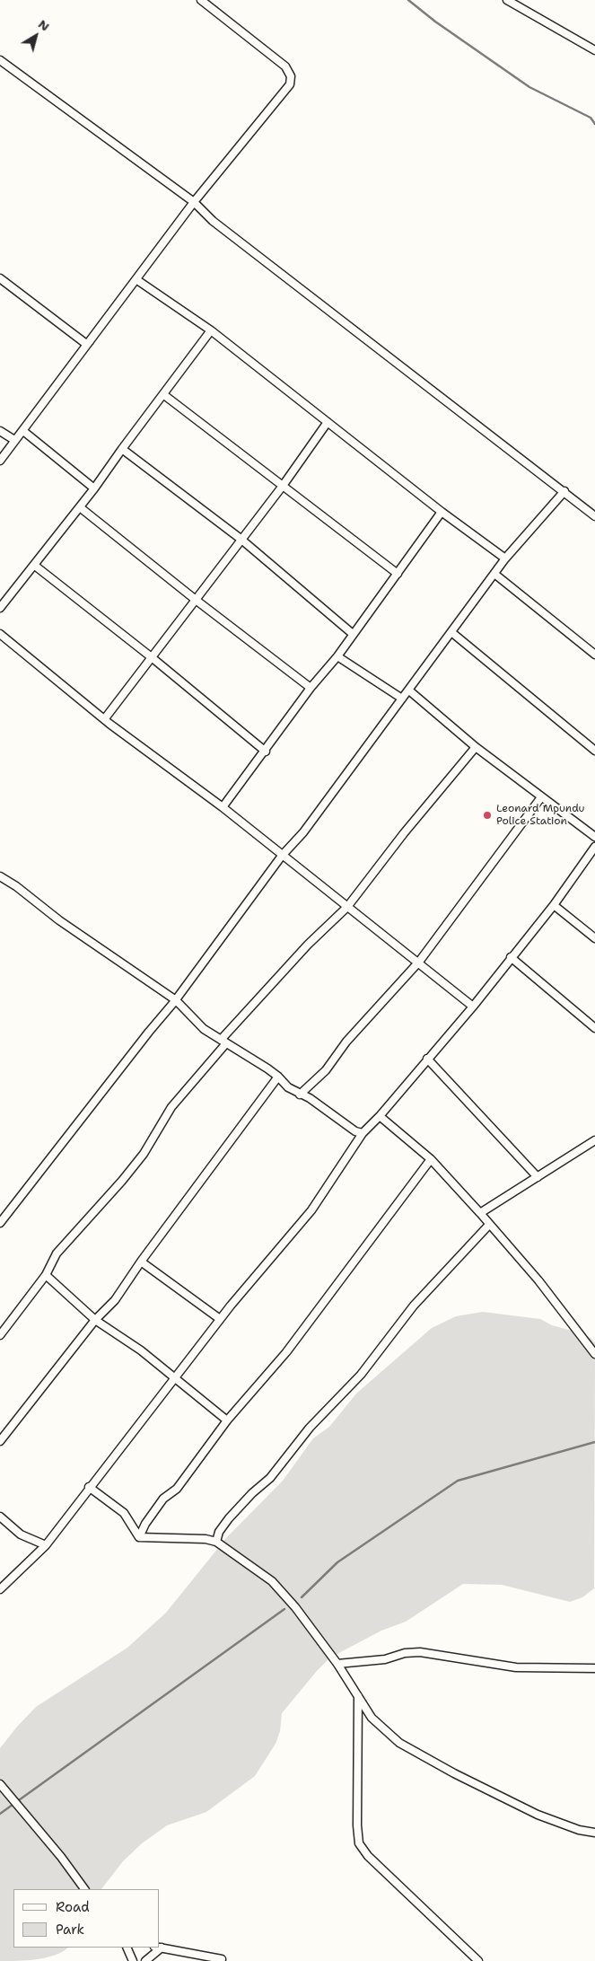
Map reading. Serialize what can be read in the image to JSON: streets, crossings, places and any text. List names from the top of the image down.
{
  "places": ["Leonard Mpundu Police Station"],
  "legend": ["Road", "Park"],
  "north": "top right"
}
